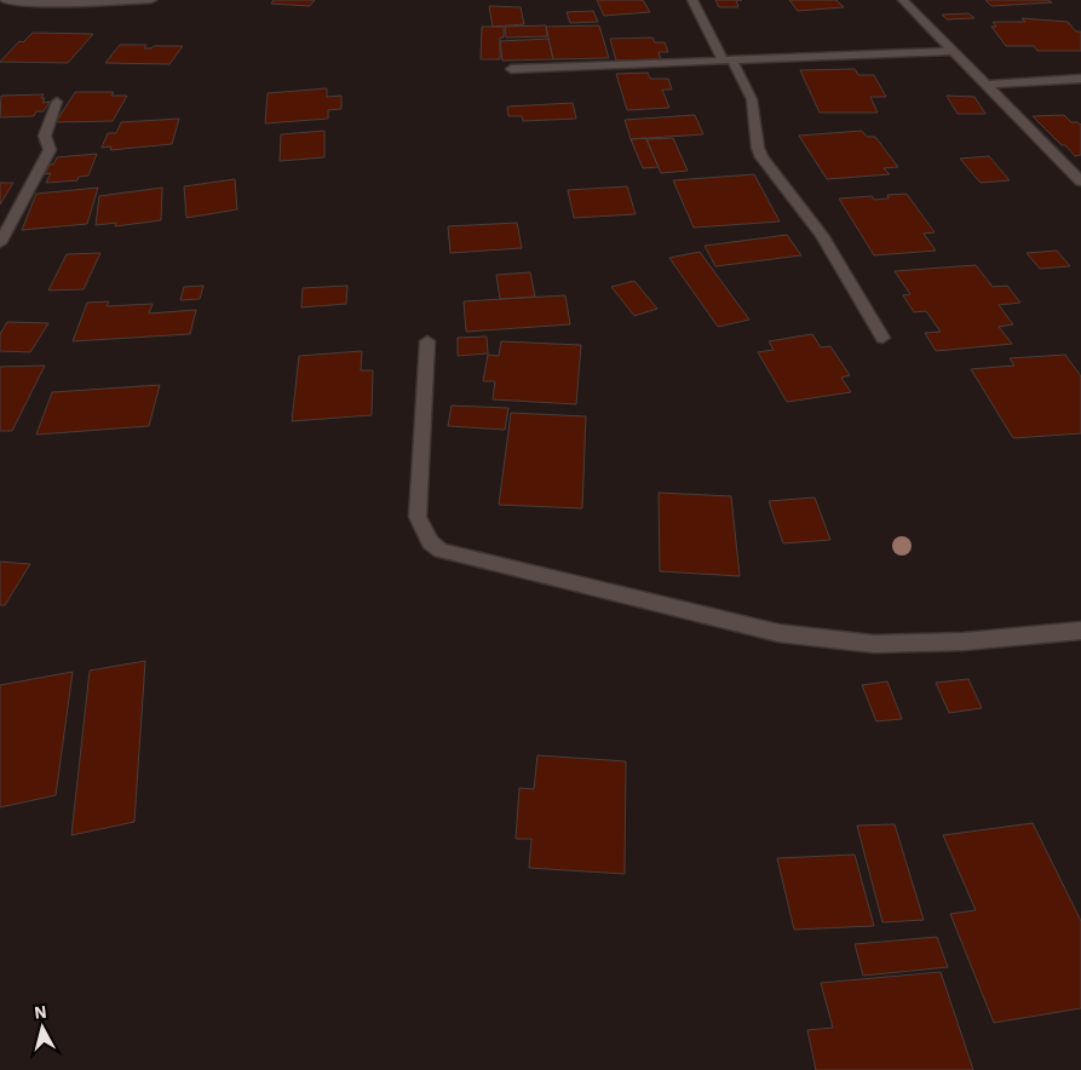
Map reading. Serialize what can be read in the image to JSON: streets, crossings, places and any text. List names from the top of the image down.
{
  "north": "top"
}
